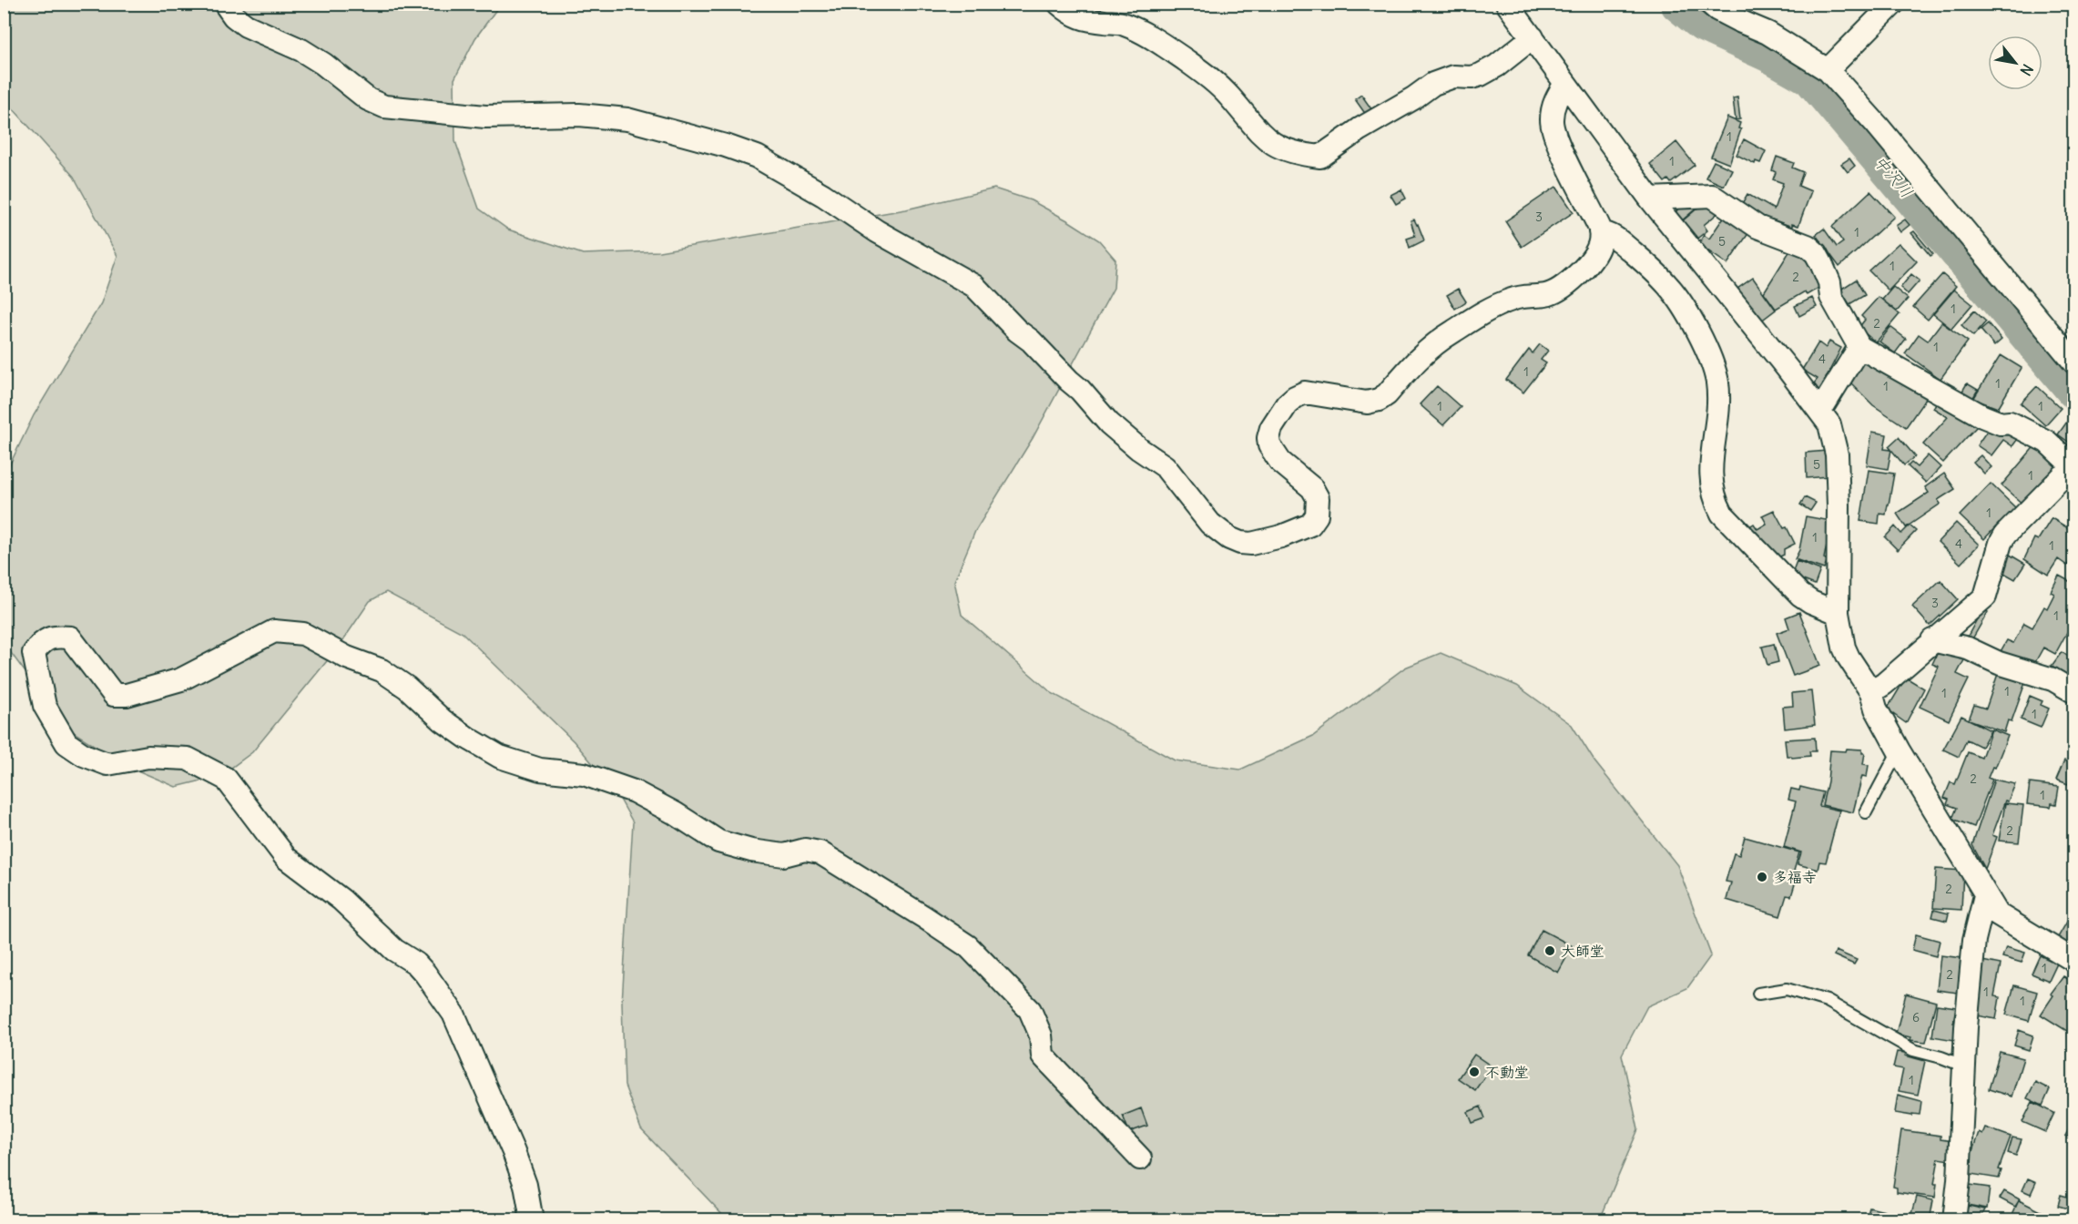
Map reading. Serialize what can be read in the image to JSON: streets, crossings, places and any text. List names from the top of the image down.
{
  "water": ["中沢川"],
  "places": ["多福寺", "大師堂", "不動堂"],
  "house_numbers": [
    "1",
    "1",
    "3",
    "1",
    "5",
    "1",
    "2",
    "1",
    "2",
    "1",
    "4",
    "1",
    "1",
    "1",
    "1",
    "1",
    "5",
    "1",
    "1",
    "1",
    "4",
    "1",
    "3",
    "1",
    "1",
    "1",
    "1",
    "2",
    "1",
    "2",
    "2",
    "1",
    "2",
    "1",
    "1",
    "6",
    "1"
  ],
  "north": "bottom right"
}
